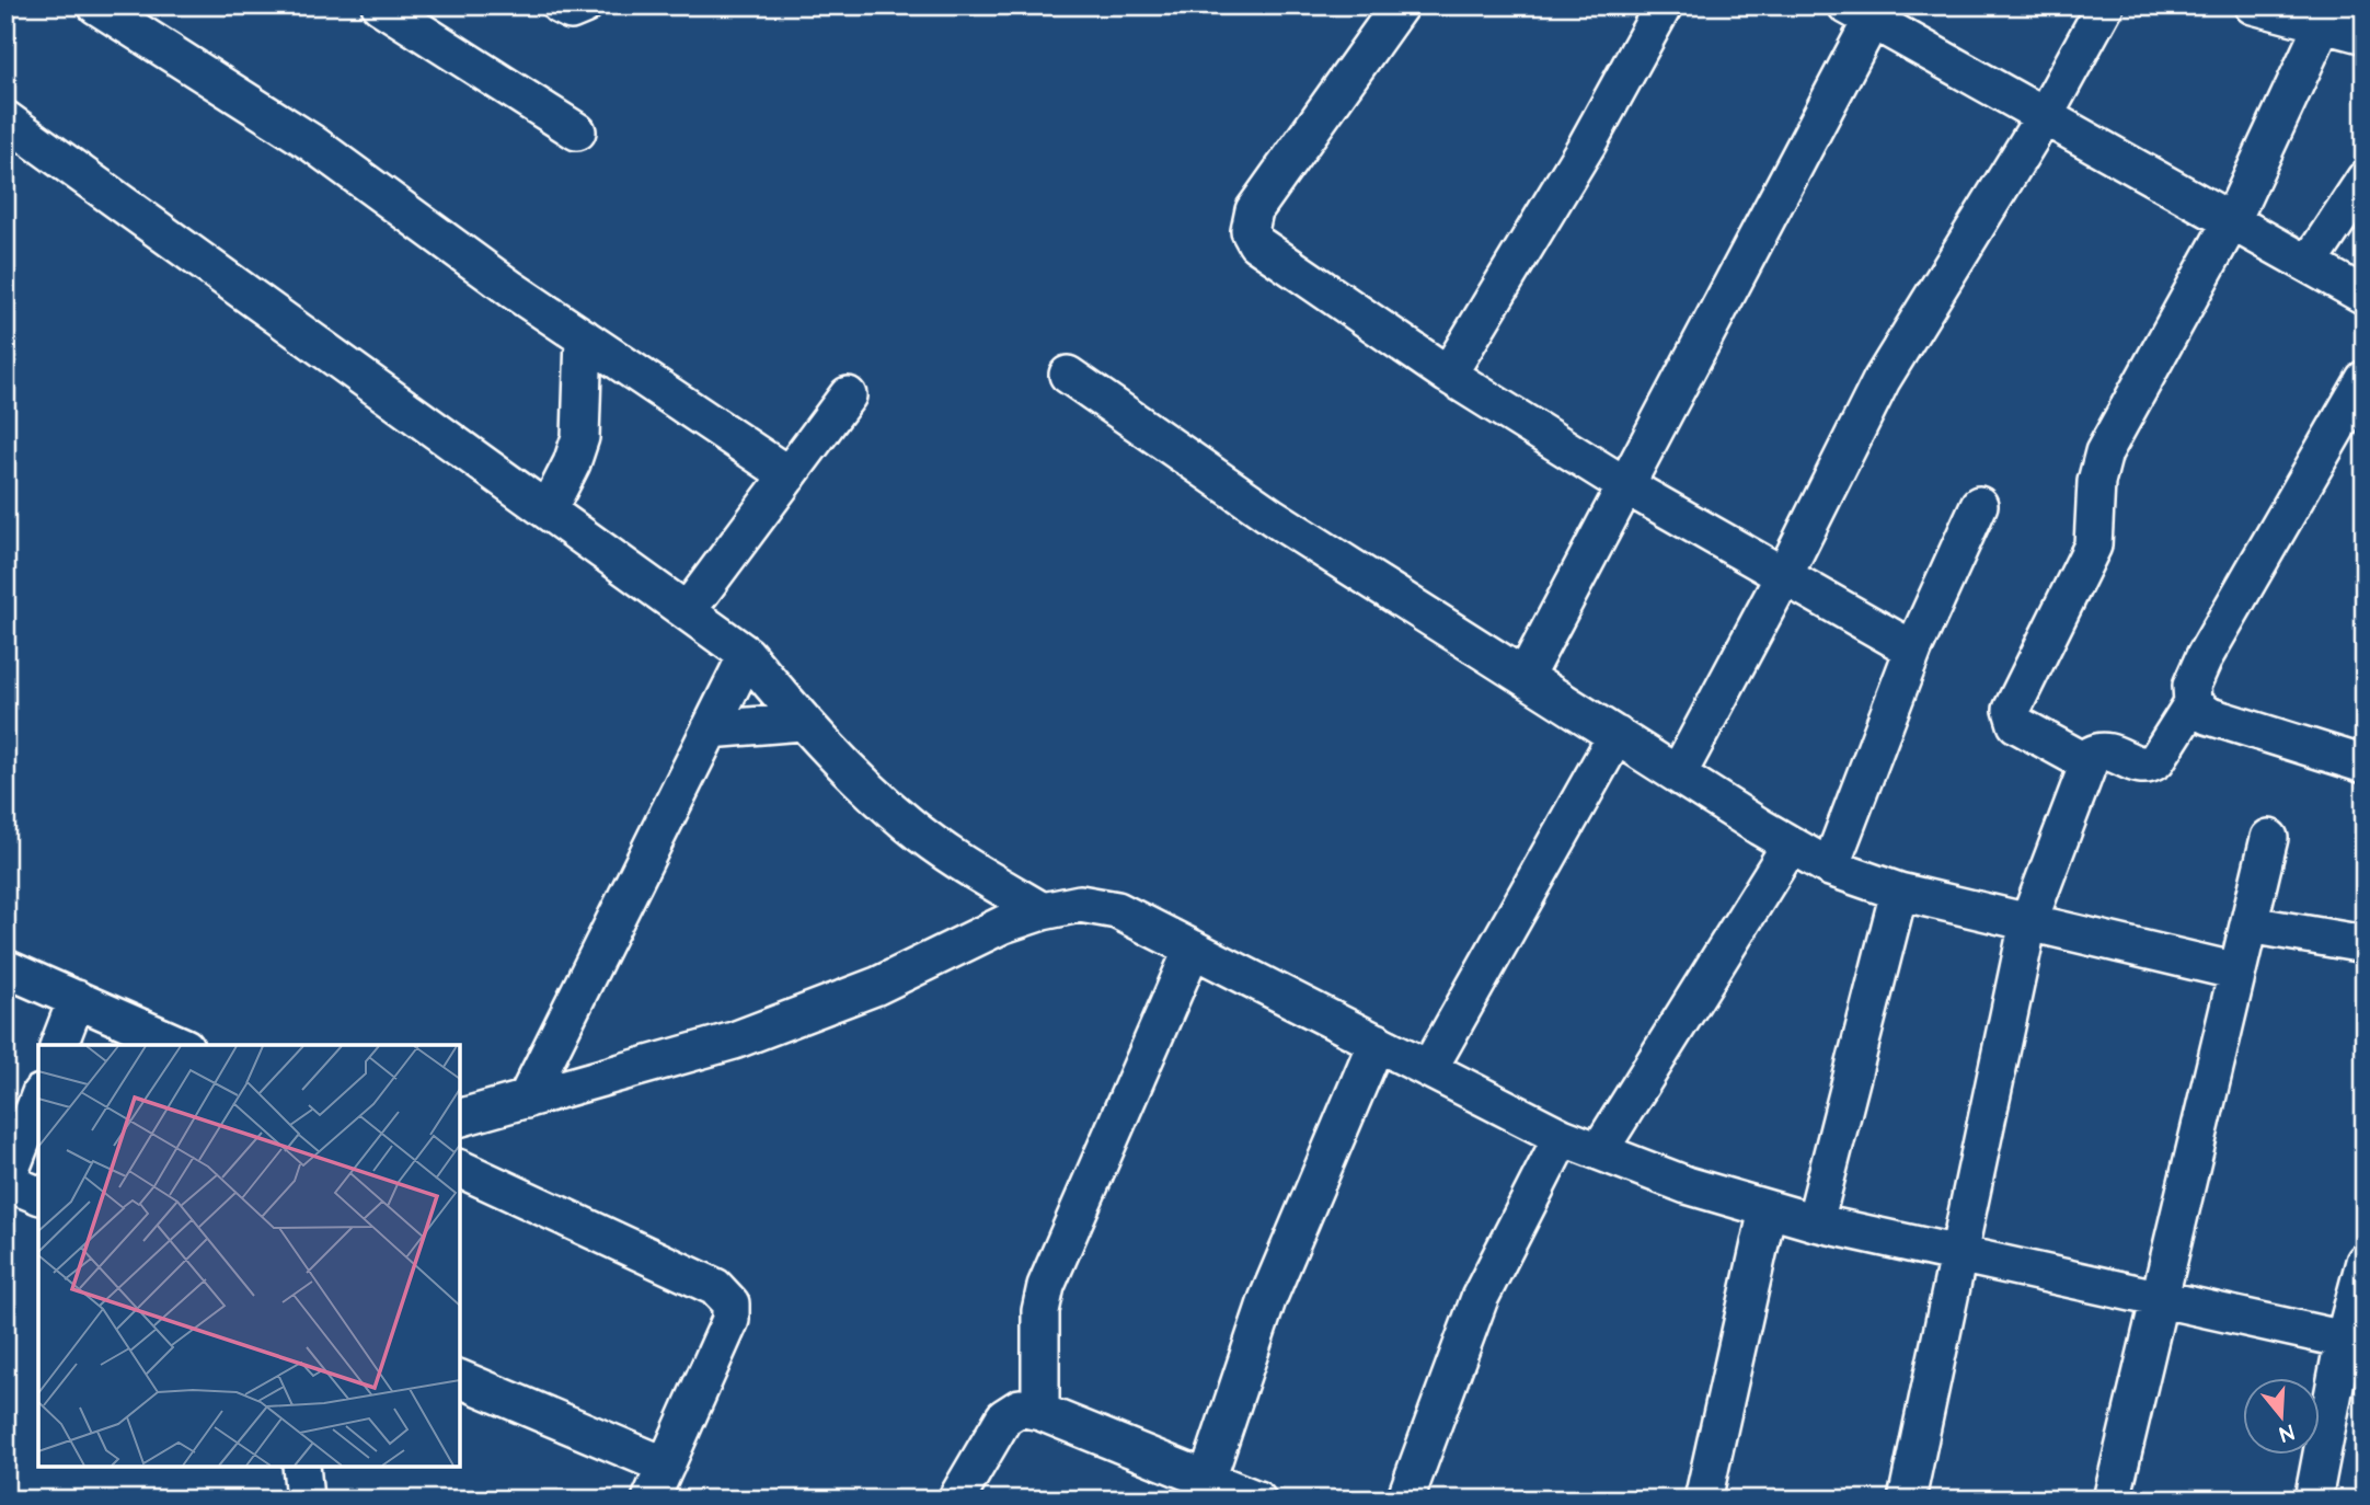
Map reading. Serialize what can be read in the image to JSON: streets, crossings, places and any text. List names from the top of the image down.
{
  "north": "bottom"
}
